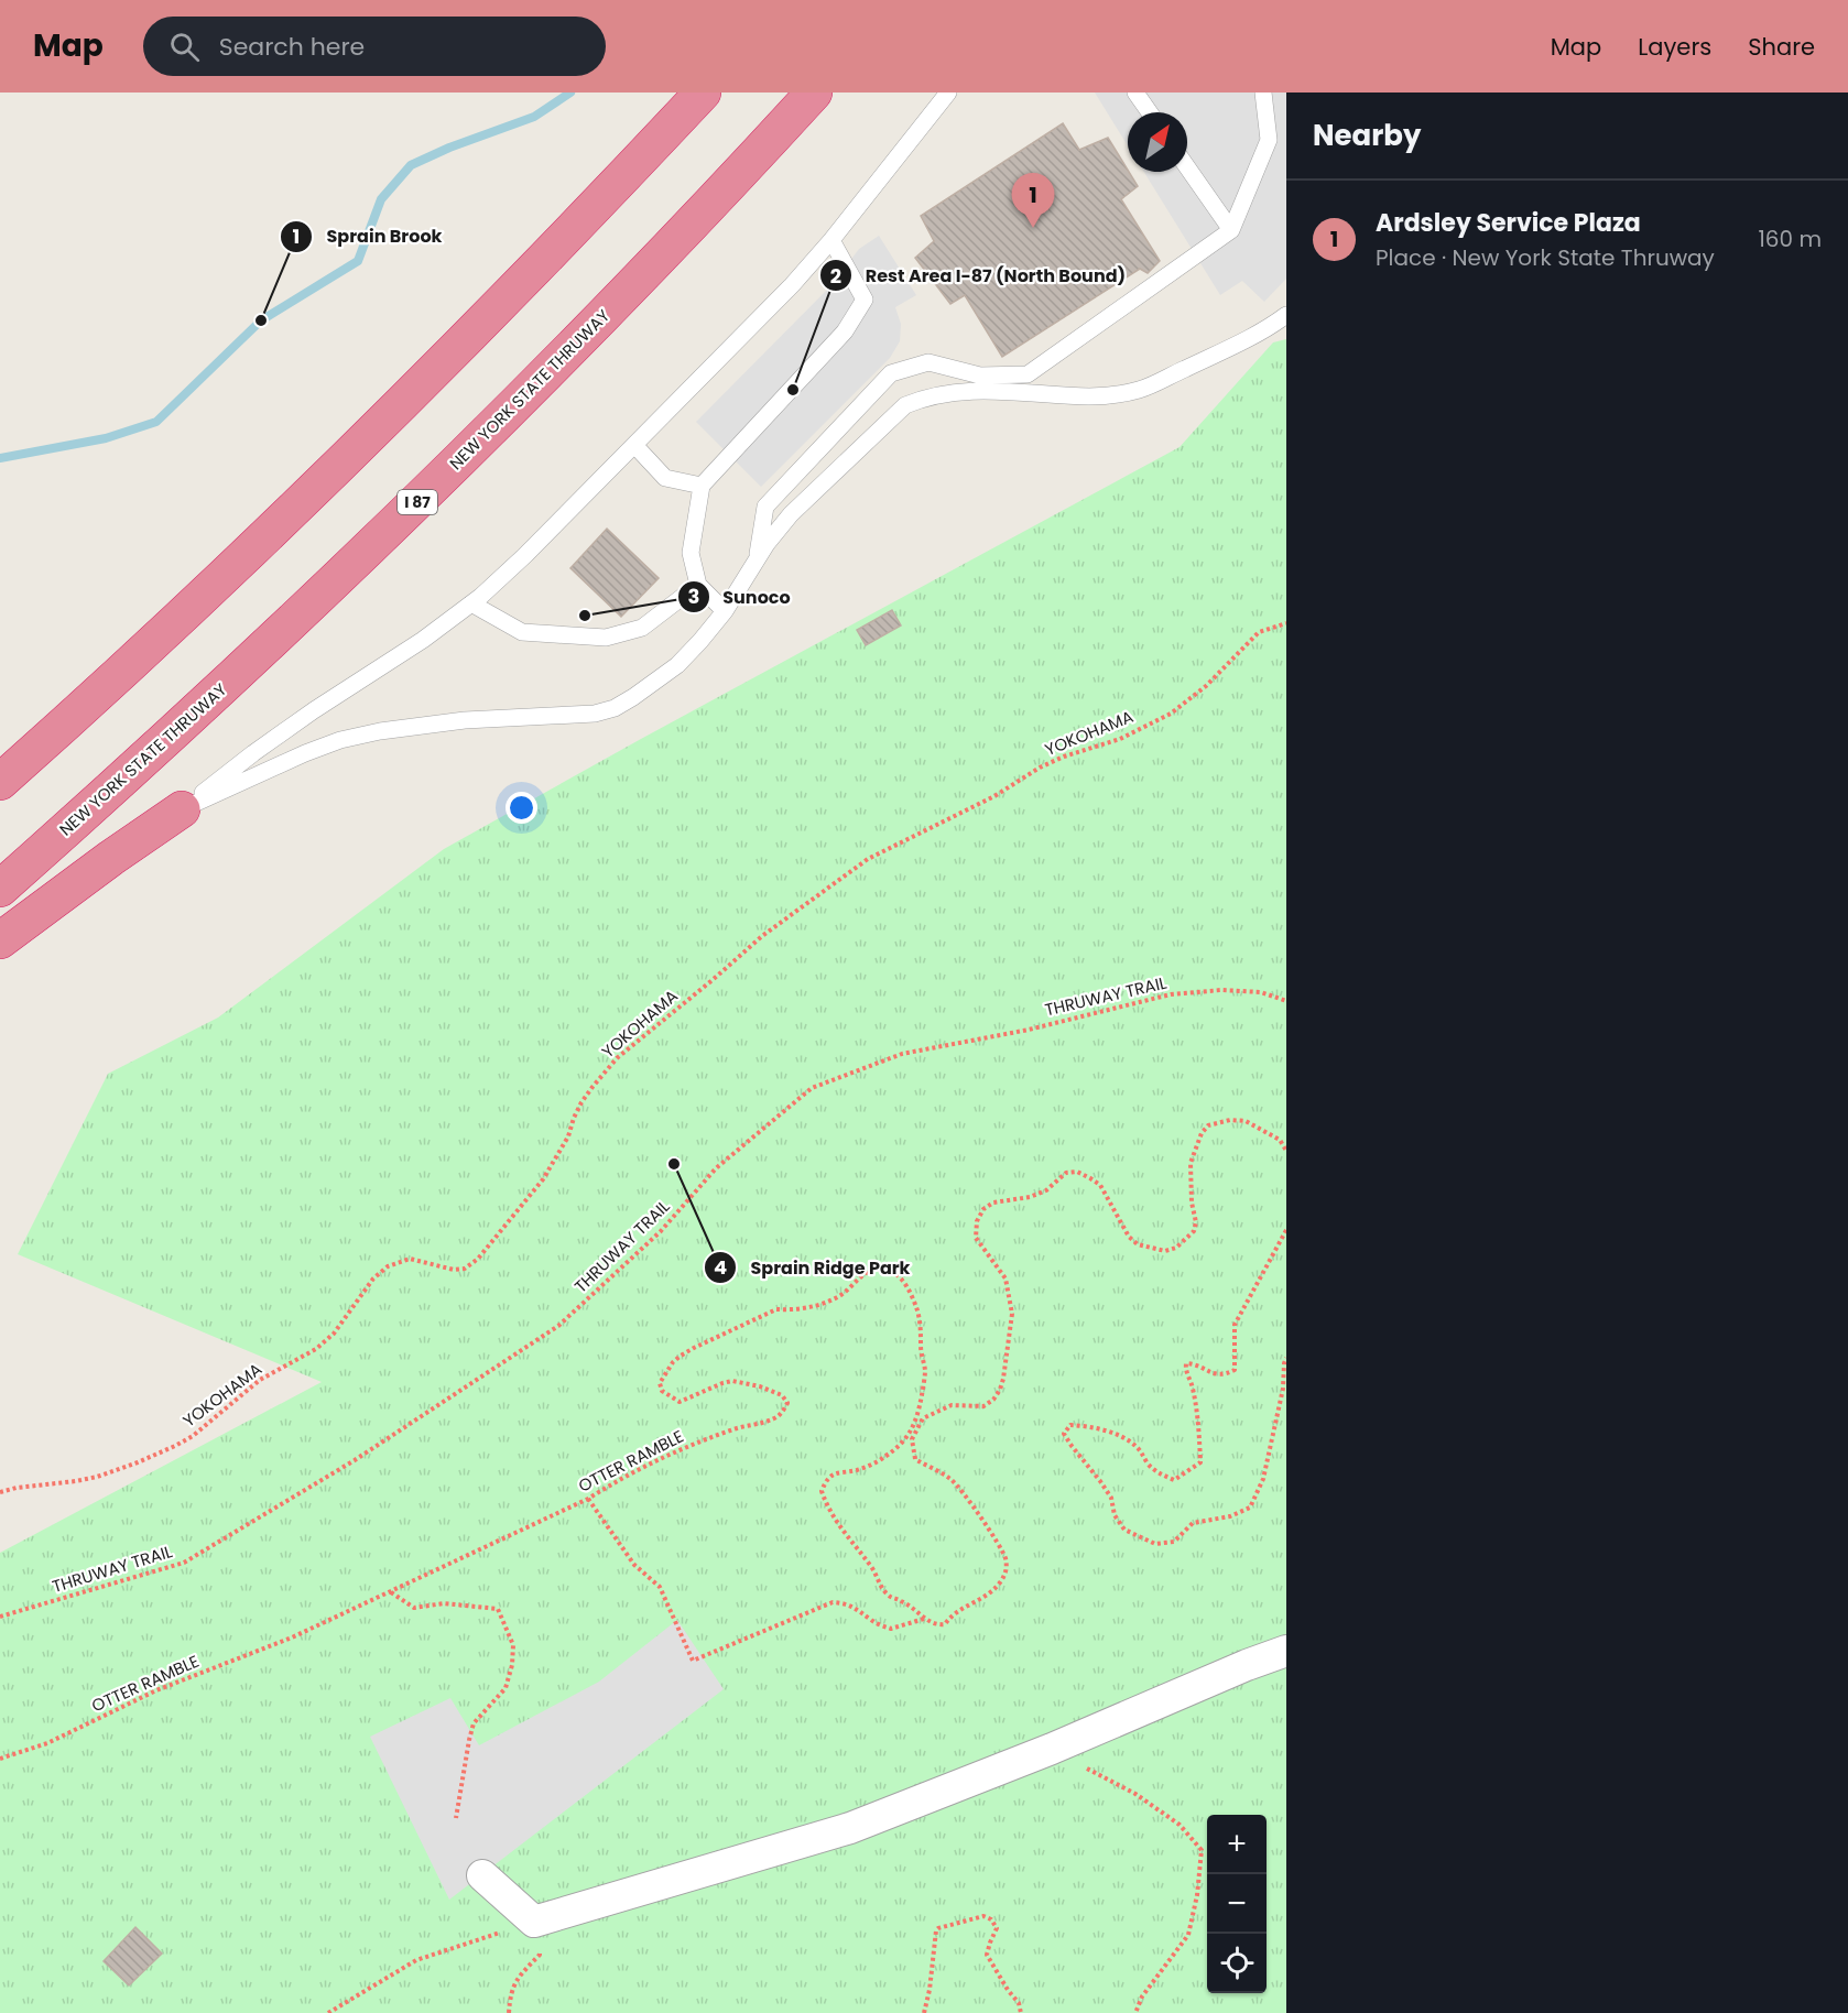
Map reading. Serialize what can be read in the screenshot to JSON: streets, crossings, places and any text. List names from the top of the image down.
{
  "streets": {
    "highway": ["NEW YORK STATE THRUWAY", "I 87"],
    "path": ["YOKOHAMA", "THRUWAY TRAIL", "OTTER RAMBLE"]
  },
  "places": [
    "Sprain Brook",
    "Rest Area I-87 (North Bound)",
    "Sunoco",
    "Sprain Ridge Park"
  ],
  "north": "top right",
  "page": {
    "header": "Map",
    "search": "Search here",
    "nav": ["Map", "Layers", "Share"],
    "heading": "Nearby",
    "pins": "1",
    "list": [
      {
        "mark": "1",
        "name": "Ardsley Service Plaza",
        "note": "Place · New York State Thruway",
        "value": "160 m"
      }
    ],
    "map_buttons": ["+", "−"]
  }
}
